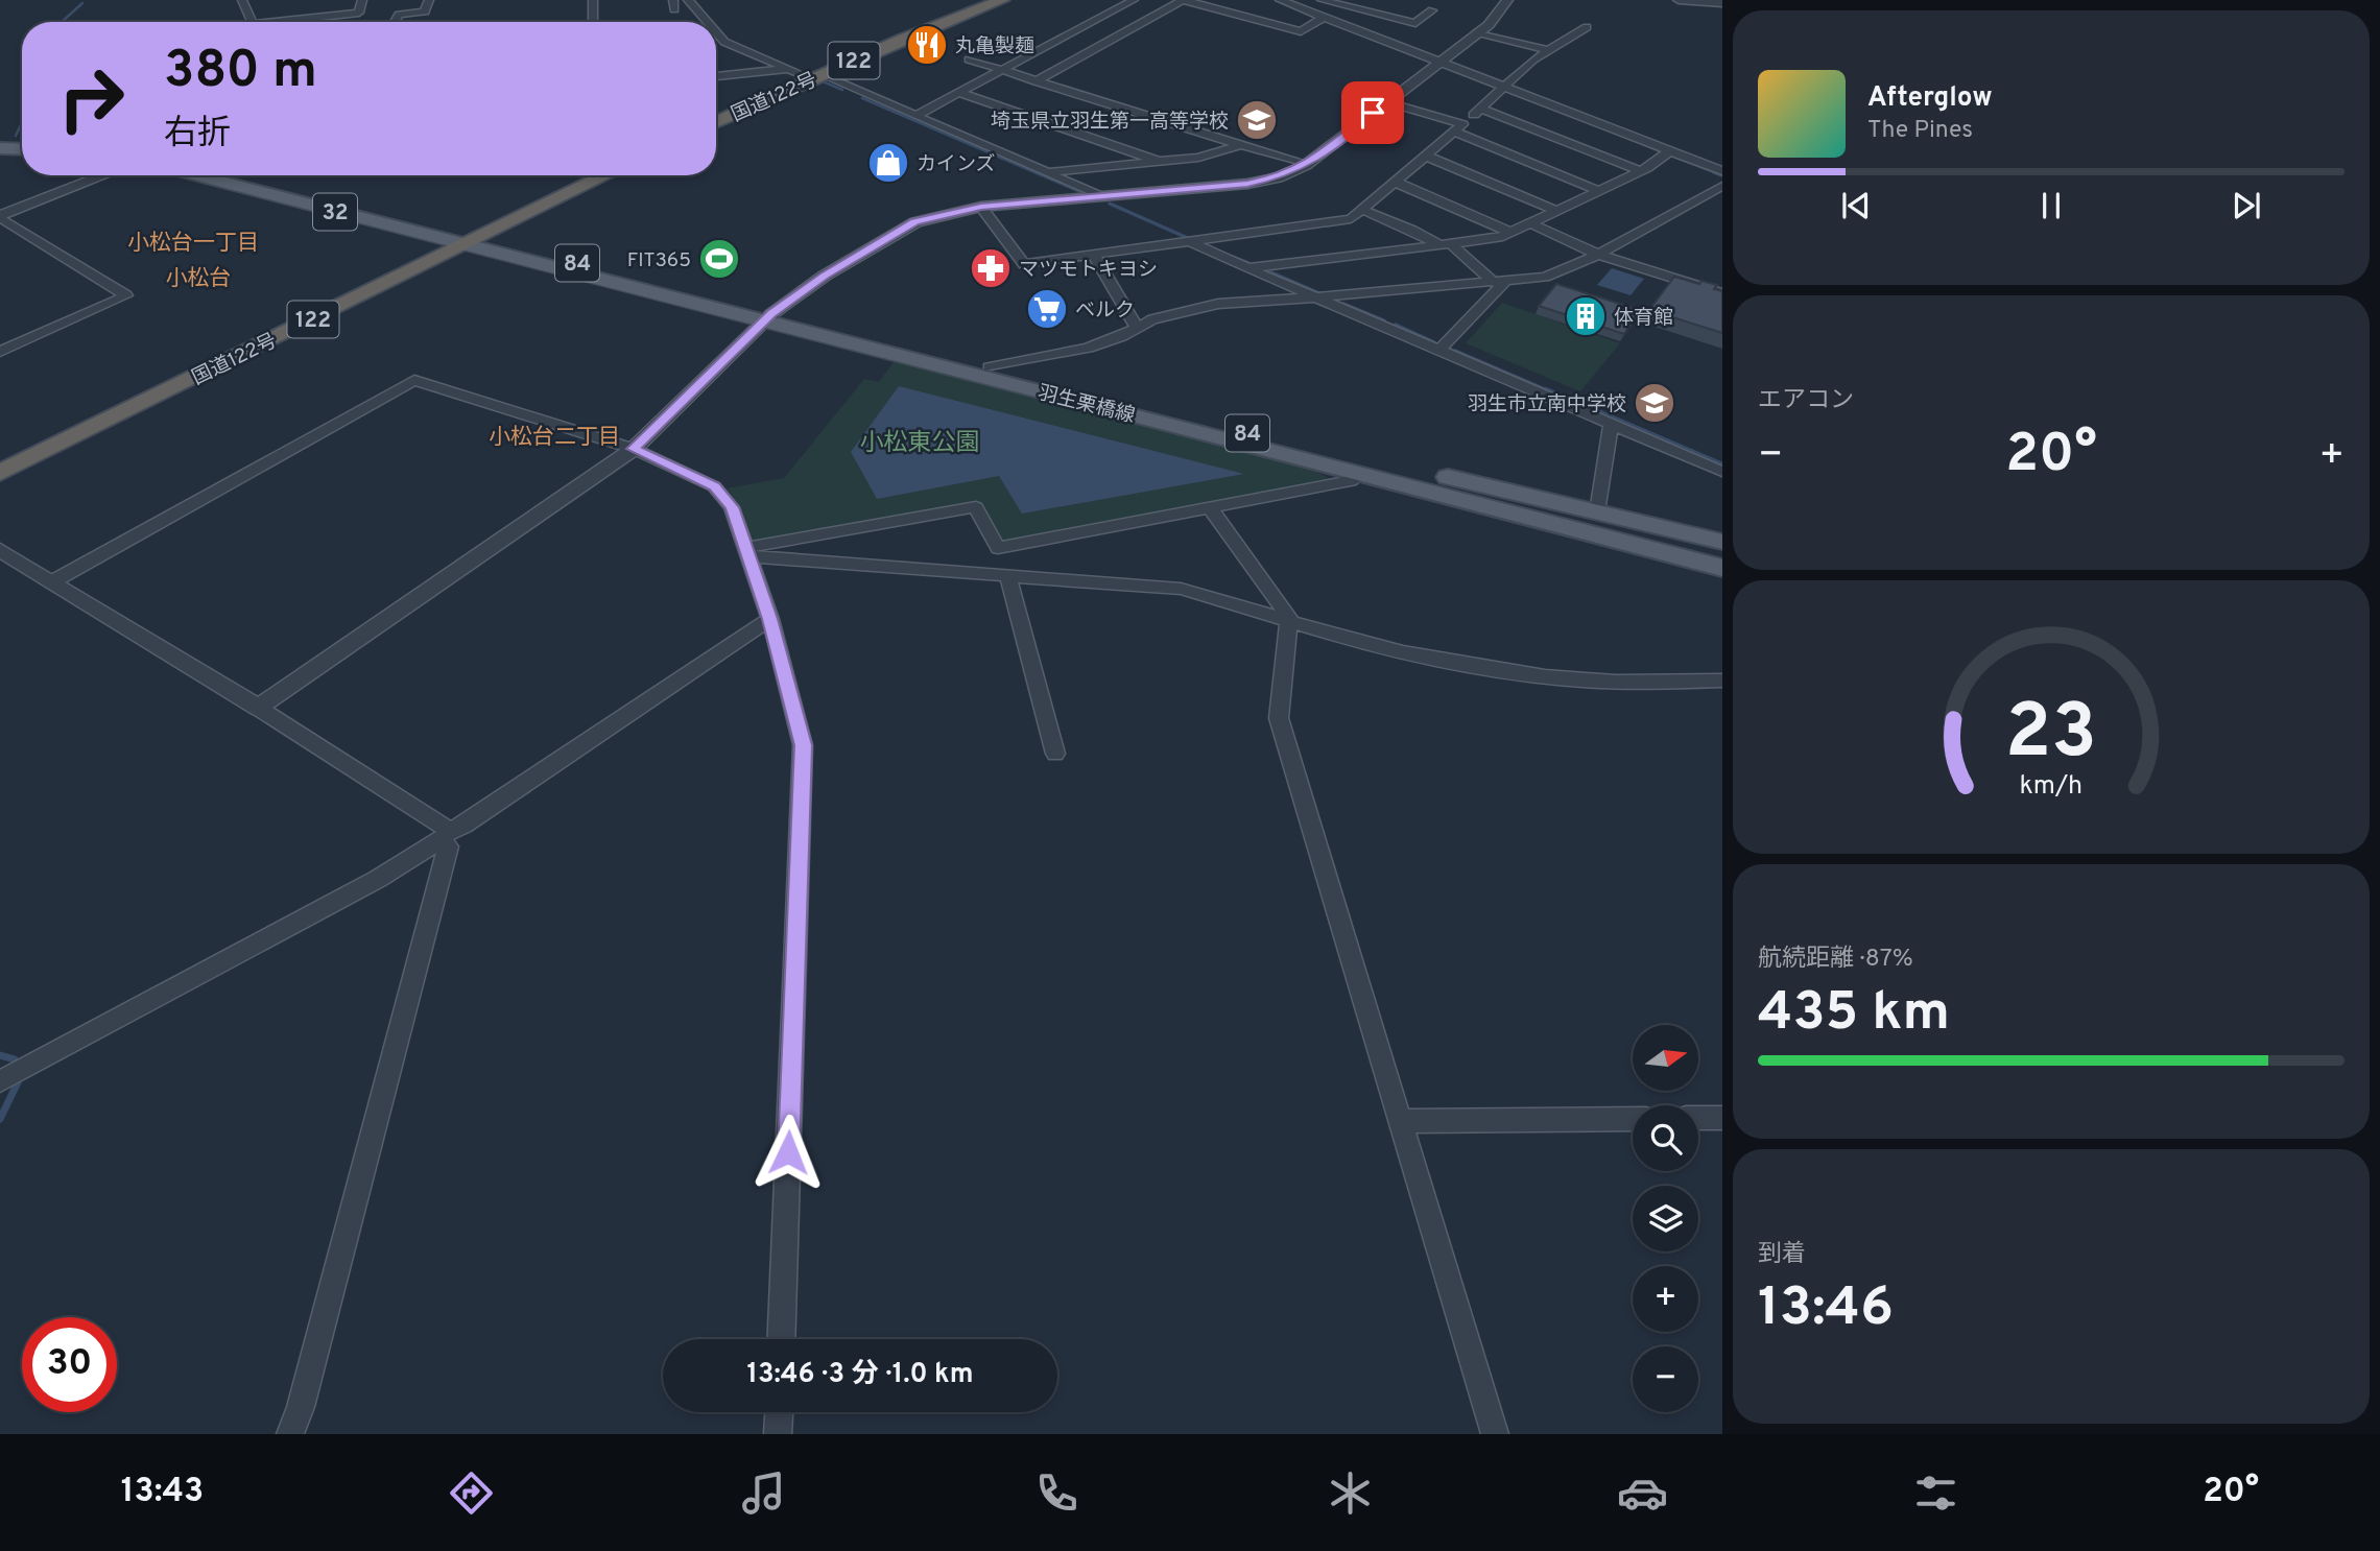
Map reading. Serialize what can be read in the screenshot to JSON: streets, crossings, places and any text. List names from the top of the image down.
{
  "streets": {
    "highway": ["122", "国道122号"],
    "main road": ["32", "84", "羽生栗橋線"]
  },
  "crossings": [
    ["国道122号", "32"],
    ["国道122号", "羽生栗橋線"],
    ["32", "羽生栗橋線"]
  ],
  "districts": ["小松台一丁目", "小松台", "小松台二丁目"],
  "parks": ["小松東公園"],
  "places": {
    "restaurant": ["丸亀製麺"],
    "school or university": ["埼玉県立羽生第一高等学校", "羽生市立南中学校"],
    "shop": ["カインズ"],
    "sports": ["FIT365"],
    "pharmacy": ["マツモトキヨシ"],
    "supermarket": ["ベルク"],
    "building": ["体育館"]
  },
  "north": "right",
  "page": {
    "turn": ["380 m", "右折"],
    "song": ["Afterglow", "The Pines"],
    "tile": [
      "エアコン",
      ["航続距離 · 87%", "435 km"],
      ["到着", "13:46"]
    ],
    "heat": ["−", "20°", "+"],
    "map_buttons": ["+", "−"],
    "limit": "30",
    "trip": "13:46 · 3 分 · 1.0 km",
    "tabs": ["13:43", "20°"],
    "gauge": ["23", "km/h"]
  }
}
